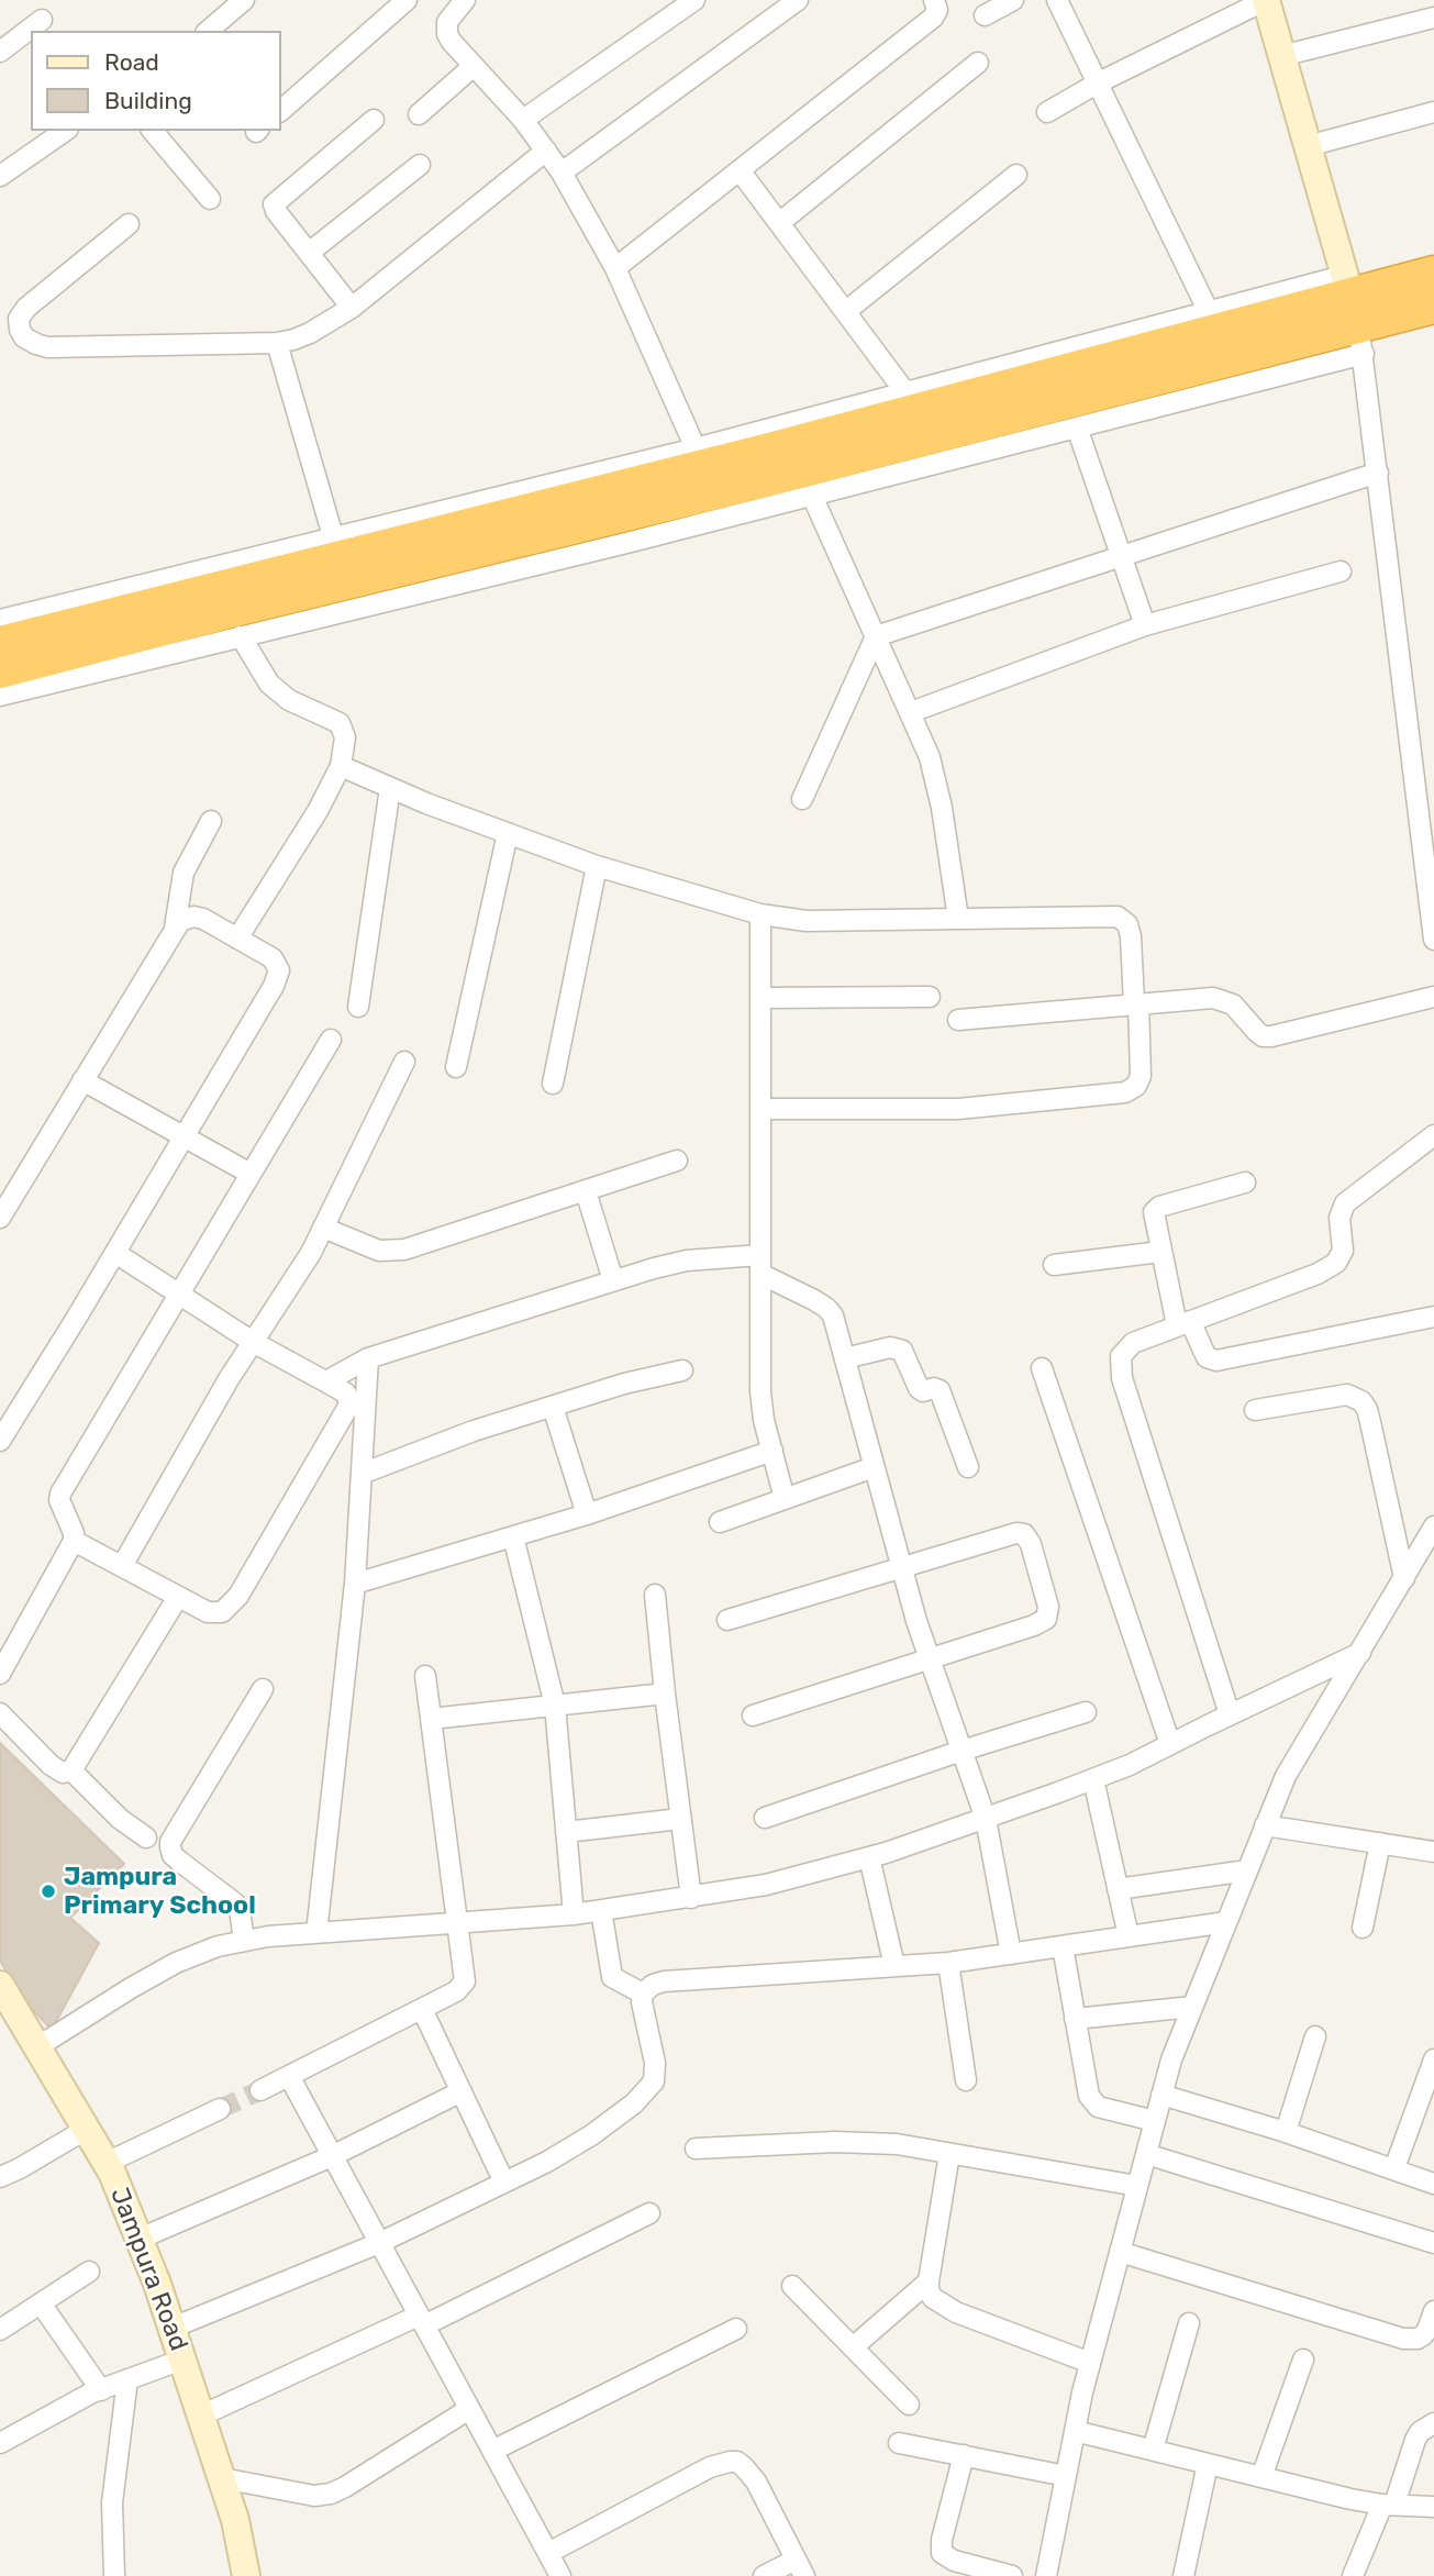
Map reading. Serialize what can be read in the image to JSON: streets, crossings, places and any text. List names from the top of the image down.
{
  "streets": {
    "street": ["Jampura Road"]
  },
  "places": ["Jampura Primary School"],
  "legend": ["Road", "Building"]
}
